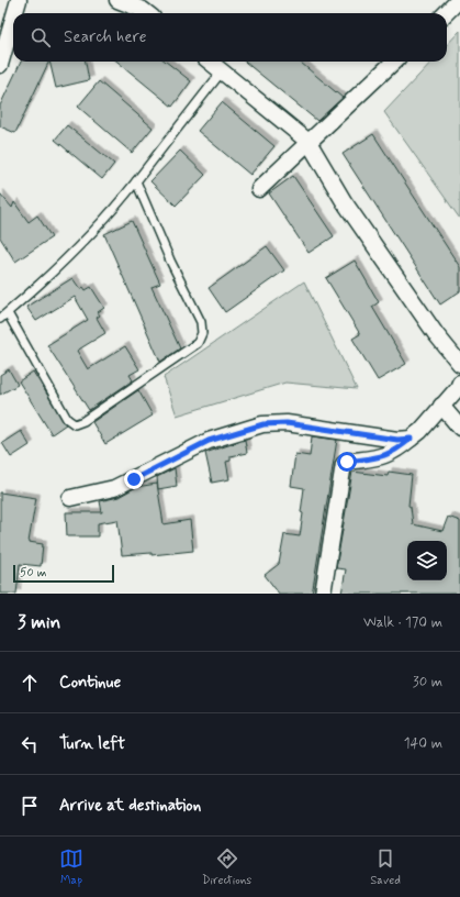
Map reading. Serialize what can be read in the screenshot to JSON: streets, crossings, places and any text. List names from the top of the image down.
{
  "scale_bar": "50 m",
  "page": {
    "search": "Search here",
    "scale": "50 m",
    "heading": ["3 min", "Walk · 170 m"],
    "list": [
      ["Continue", "30 m"],
      ["Turn left", "140 m"],
      "Arrive at destination"
    ],
    "nav": ["Map", "Directions", "Saved"]
  }
}
